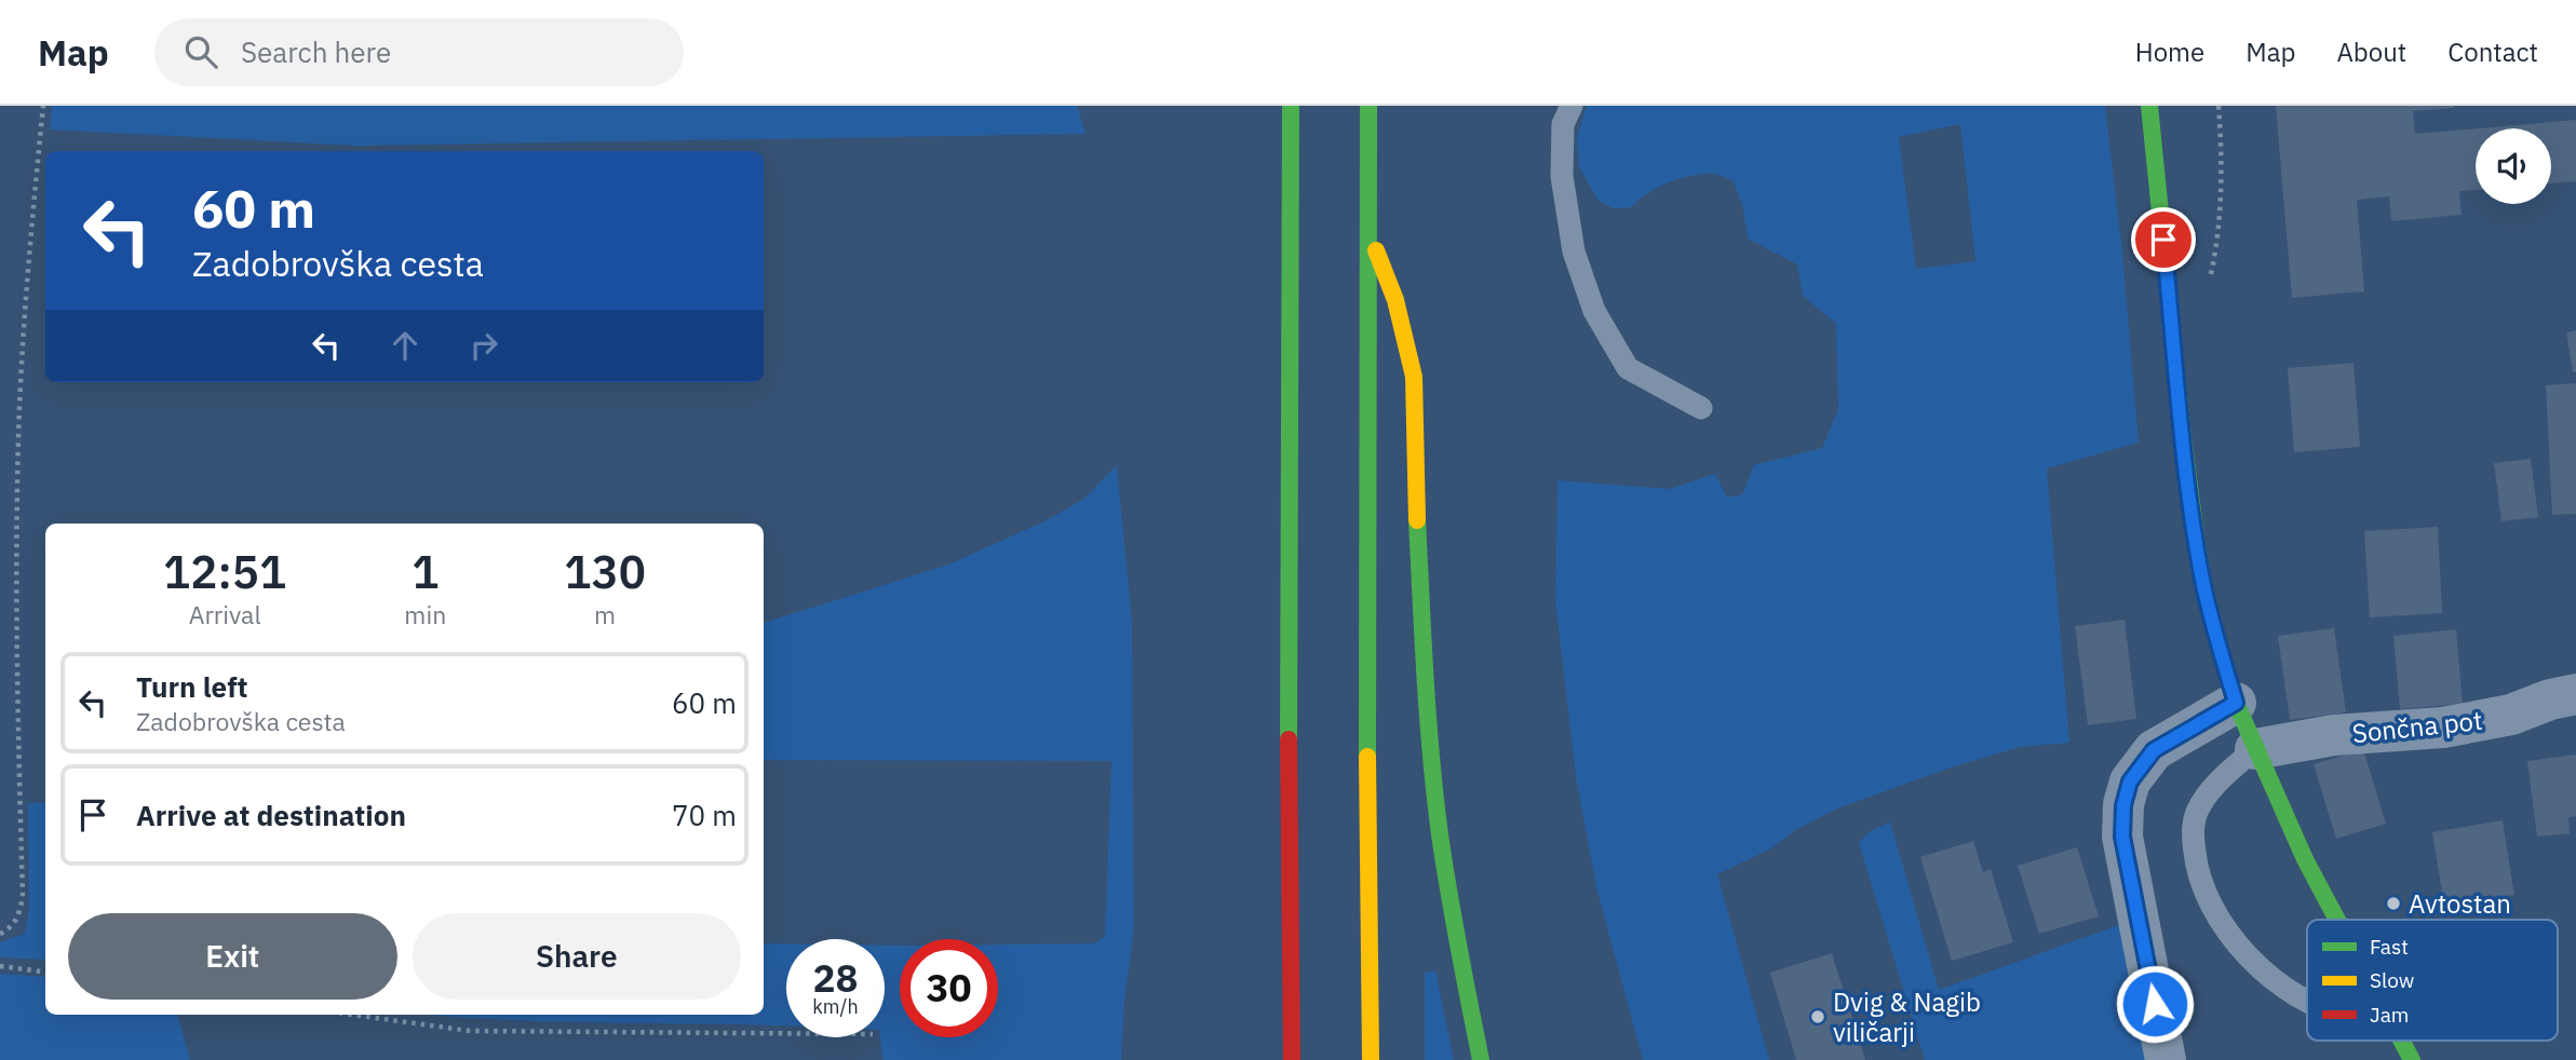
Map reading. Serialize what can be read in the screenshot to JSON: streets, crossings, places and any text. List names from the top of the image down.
{
  "streets": {
    "street": ["Sončna pot"]
  },
  "places": ["Avtostan", "Dvig & Nagib viličarji"],
  "legend": ["Fast", "Slow", "Jam"],
  "page": {
    "header": "Map",
    "search": "Search here",
    "nav": [
      "Home",
      "Map",
      "About",
      "Contact"
    ],
    "turn": ["60 m", "Zadobrovška cesta"],
    "eta": [
      "12:51",
      "Arrival",
      "1",
      "min",
      "130",
      "m"
    ],
    "list": [
      {
        "name": "Turn left",
        "note": "Zadobrovška cesta",
        "value": "60 m"
      },
      {
        "name": "Arrive at destination",
        "value": "70 m"
      }
    ],
    "buttons": ["Exit", "Share"],
    "speed": "28 km/h",
    "limit": "30"
  }
}
